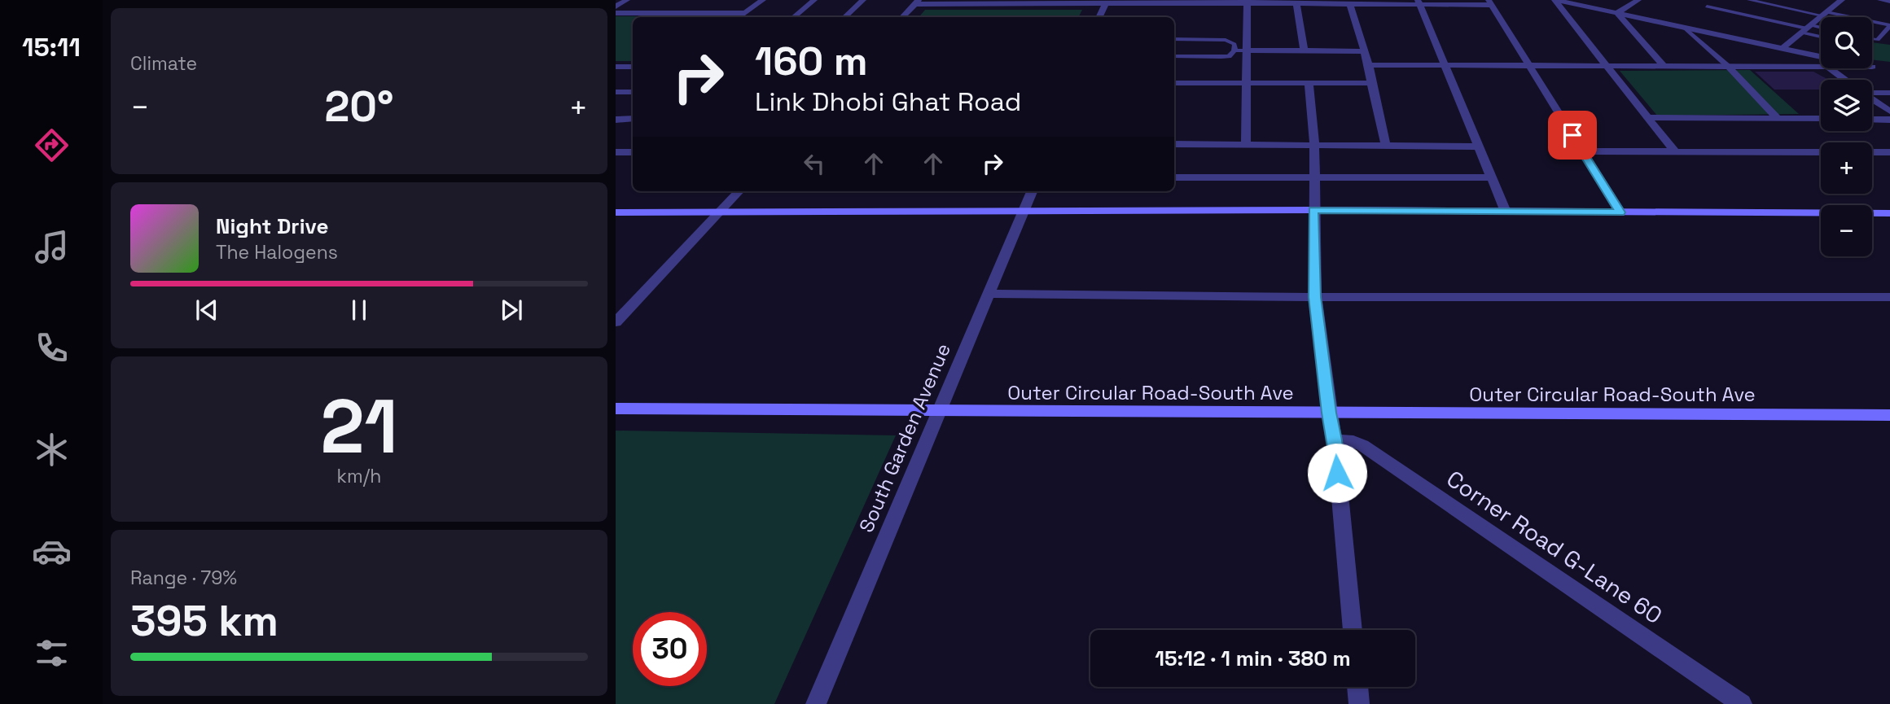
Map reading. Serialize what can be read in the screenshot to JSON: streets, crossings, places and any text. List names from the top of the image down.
{
  "streets": {
    "street": ["Outer Circular Road-South Ave", "South Garden Avenue", "Corner Road G-Lane 60"]
  },
  "crossings": [
    ["Outer Circular Road-South Ave", "South Garden Avenue"]
  ],
  "page": {
    "tabs": "15:11",
    "tile": [
      "Climate",
      ["21", "km/h"],
      ["Range · 79%", "395 km"]
    ],
    "map_buttons": ["+", "−"],
    "turn": ["160 m", "Link Dhobi Ghat Road"],
    "heat": ["−", "20°", "+"],
    "song": ["Night Drive", "The Halogens"],
    "limit": "30",
    "trip": "15:12 · 1 min · 380 m"
  }
}
